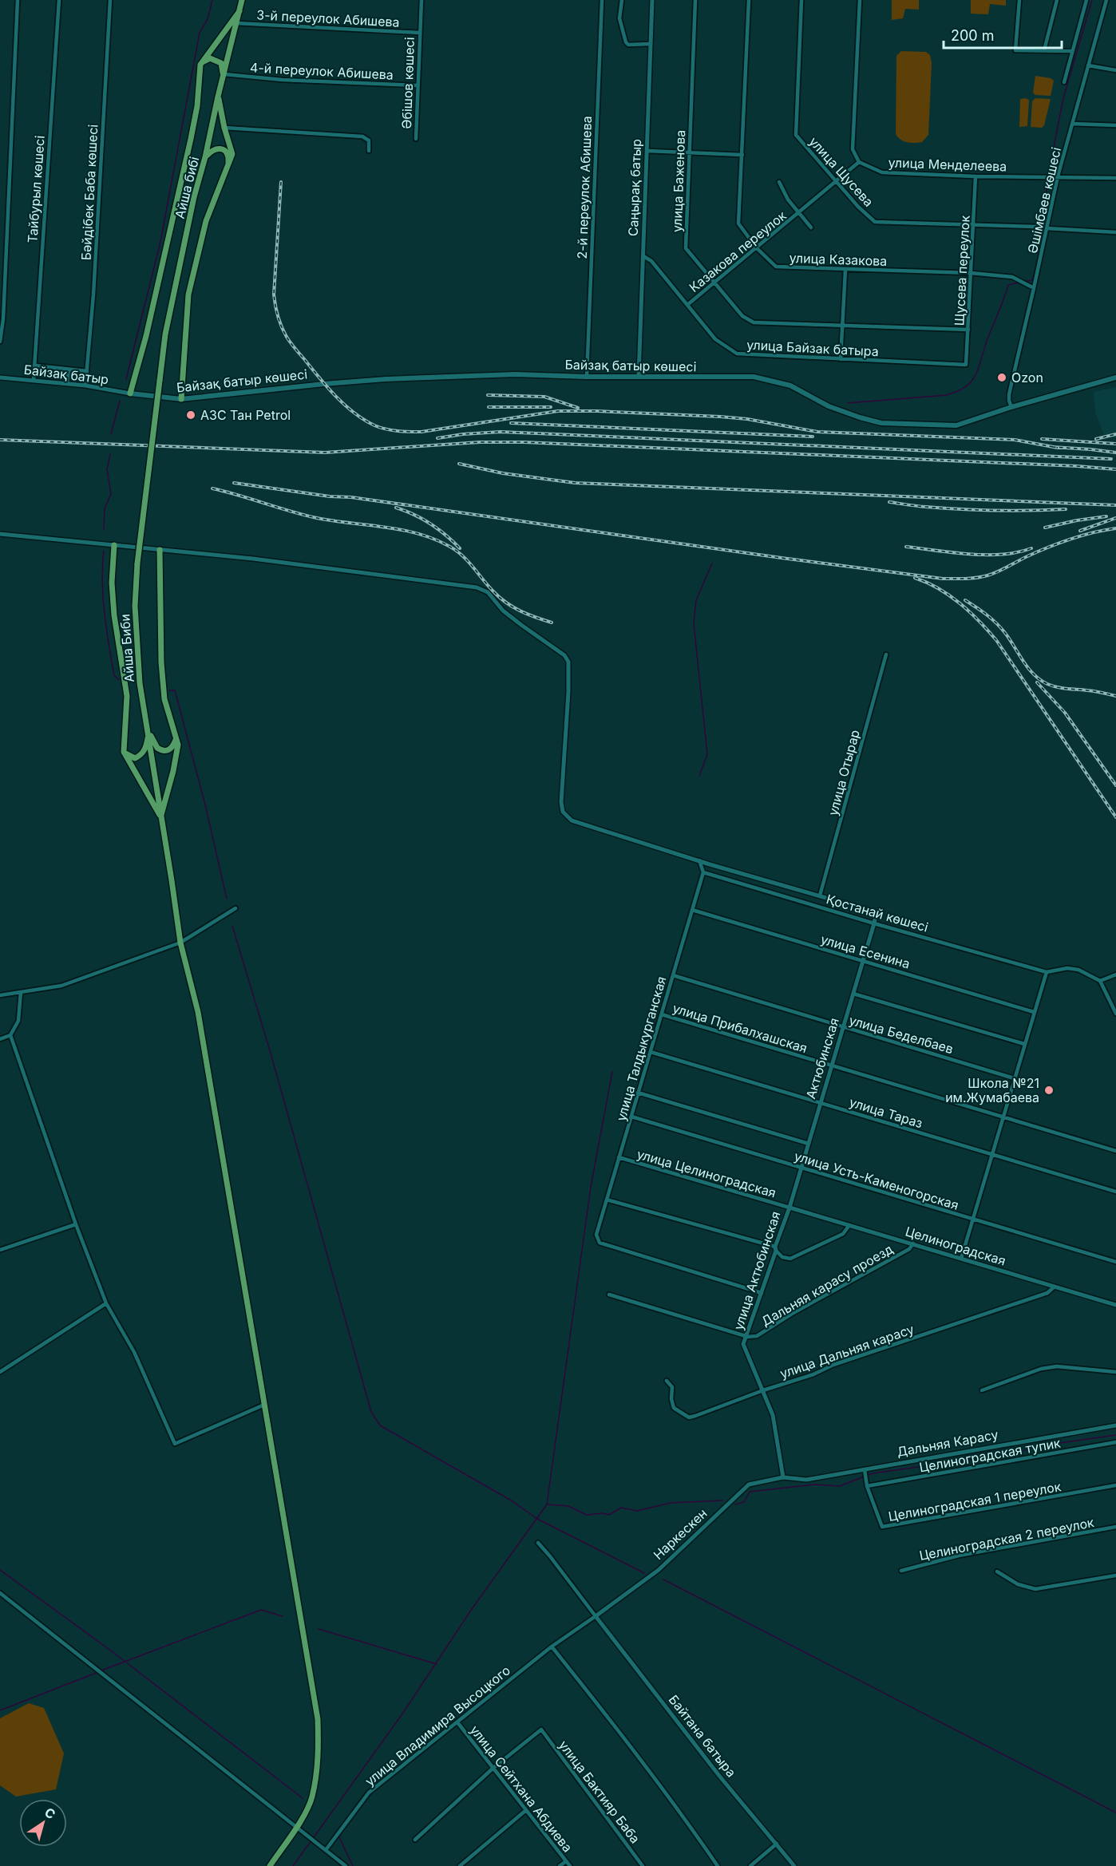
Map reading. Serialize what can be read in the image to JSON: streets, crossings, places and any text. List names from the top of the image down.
{
  "streets": {
    "main road": ["Айша бибі", "Байзақ батыр көшесі", "Айша Биби"],
    "street": [
      "3-й переулок Абишева",
      "4-й переулок Абишева",
      "Әбішов көшесі",
      "улица Менделеева",
      "улица Щусева",
      "улица Баженова",
      "2-й переулок Абишева",
      "Саңырақ батыр",
      "Тайбурыл көшесі",
      "Бәйдібек Баба көшесі",
      "Әшімбаев көшесі",
      "Казакова переулок",
      "улица Казакова",
      "Щусева переулок",
      "улица Байзак батыра",
      "Байзақ батыр",
      "улица Отырар",
      "Қостанай көшесі",
      "улица Есенина",
      "улица Прибалхашская",
      "улица Беделбаев",
      "улица Талдыкурганская",
      "Актюбинская",
      "улица Тараз",
      "улица Целиноградская",
      "улица Усть-Каменогорская",
      "Целиноградская",
      "улица Актюбинская",
      "Дальняя карасу проезд",
      "улица Дальняя карасу",
      "Дальняя Карасу",
      "Целиноградская тупик",
      "Целиноградская 1 переулок",
      "Наркескен",
      "Целиноградская 2 переулок",
      "улица Владимира Высоцкого",
      "Байтана батыра",
      "улица Сейтхана Абдиева",
      "улица Бактияр Баба"
    ]
  },
  "crossings": [
    ["3-й переулок Абишева", "Әбішов көшесі"],
    ["3-й переулок Абишева", "Айша бибі"],
    ["4-й переулок Абишева", "Әбішов көшесі"],
    ["4-й переулок Абишева", "Айша бибі"],
    ["улица Менделеева", "Әшімбаев көшесі"],
    ["улица Менделеева", "Казакова переулок"],
    ["улица Менделеева", "Щусева переулок"],
    ["улица Щусева", "Казакова переулок"],
    ["улица Щусева", "Щусева переулок"],
    ["улица Баженова", "Казакова переулок"],
    ["улица Баженова", "Щусева переулок"],
    ["Айша бибі", "Айша Биби"],
    ["2-й переулок Абишева", "Байзақ батыр көшесі"],
    ["Саңырақ батыр", "улица Байзак батыра"],
    ["Саңырақ батыр", "Байзақ батыр көшесі"],
    ["Тайбурыл көшесі", "Байзақ батыр"],
    ["Бәйдібек Баба көшесі", "Байзақ батыр"],
    ["Әшімбаев көшесі", "улица Казакова"],
    ["Әшімбаев көшесі", "Байзақ батыр көшесі"],
    ["Казакова переулок", "улица Казакова"],
    ["Казакова переулок", "улица Байзак батыра"],
    ["улица Казакова", "Щусева переулок"],
    ["Щусева переулок", "улица Байзак батыра"],
    ["Байзақ батыр көшесі", "Байзақ батыр"],
    ["улица Отырар", "Актюбинская"],
    ["Қостанай көшесі", "улица Талдыкурганская"],
    ["Қостанай көшесі", "Актюбинская"],
    ["улица Есенина", "улица Талдыкурганская"],
    ["улица Есенина", "Актюбинская"],
    ["улица Прибалхашская", "улица Талдыкурганская"],
    ["улица Прибалхашская", "Актюбинская"],
    ["улица Беделбаев", "улица Талдыкурганская"],
    ["улица Беделбаев", "Актюбинская"],
    ["улица Талдыкурганская", "улица Тараз"],
    ["улица Талдыкурганская", "улица Целиноградская"],
    ["улица Талдыкурганская", "улица Усть-Каменогорская"],
    ["улица Талдыкурганская", "улица Актюбинская"],
    ["Актюбинская", "улица Тараз"],
    ["Актюбинская", "улица Целиноградская"],
    ["Актюбинская", "улица Усть-Каменогорская"],
    ["Актюбинская", "Целиноградская"],
    ["Актюбинская", "улица Актюбинская"],
    ["улица Целиноградская", "Целиноградская"],
    ["улица Целиноградская", "улица Актюбинская"],
    ["Целиноградская", "улица Актюбинская"],
    ["Целиноградская", "Дальняя карасу проезд"],
    ["Целиноградская", "улица Дальняя карасу"],
    ["улица Актюбинская", "Дальняя карасу проезд"],
    ["улица Актюбинская", "улица Дальняя карасу"],
    ["улица Актюбинская", "Дальняя Карасу"],
    ["улица Актюбинская", "Наркескен"],
    ["Дальняя Карасу", "Наркескен"],
    ["Целиноградская тупик", "Целиноградская 1 переулок"],
    ["Наркескен", "улица Владимира Высоцкого"],
    ["Наркескен", "Байтана батыра"],
    ["улица Владимира Высоцкого", "Байтана батыра"],
    ["улица Владимира Высоцкого", "улица Сейтхана Абдиева"],
    ["улица Сейтхана Абдиева", "улица Бактияр Баба"]
  ],
  "places": ["Ozon", "АЗС Тан Petrol", "Школа №21 им.Жумабаева"],
  "scale_bar": "200 m",
  "north": "top right"
}
